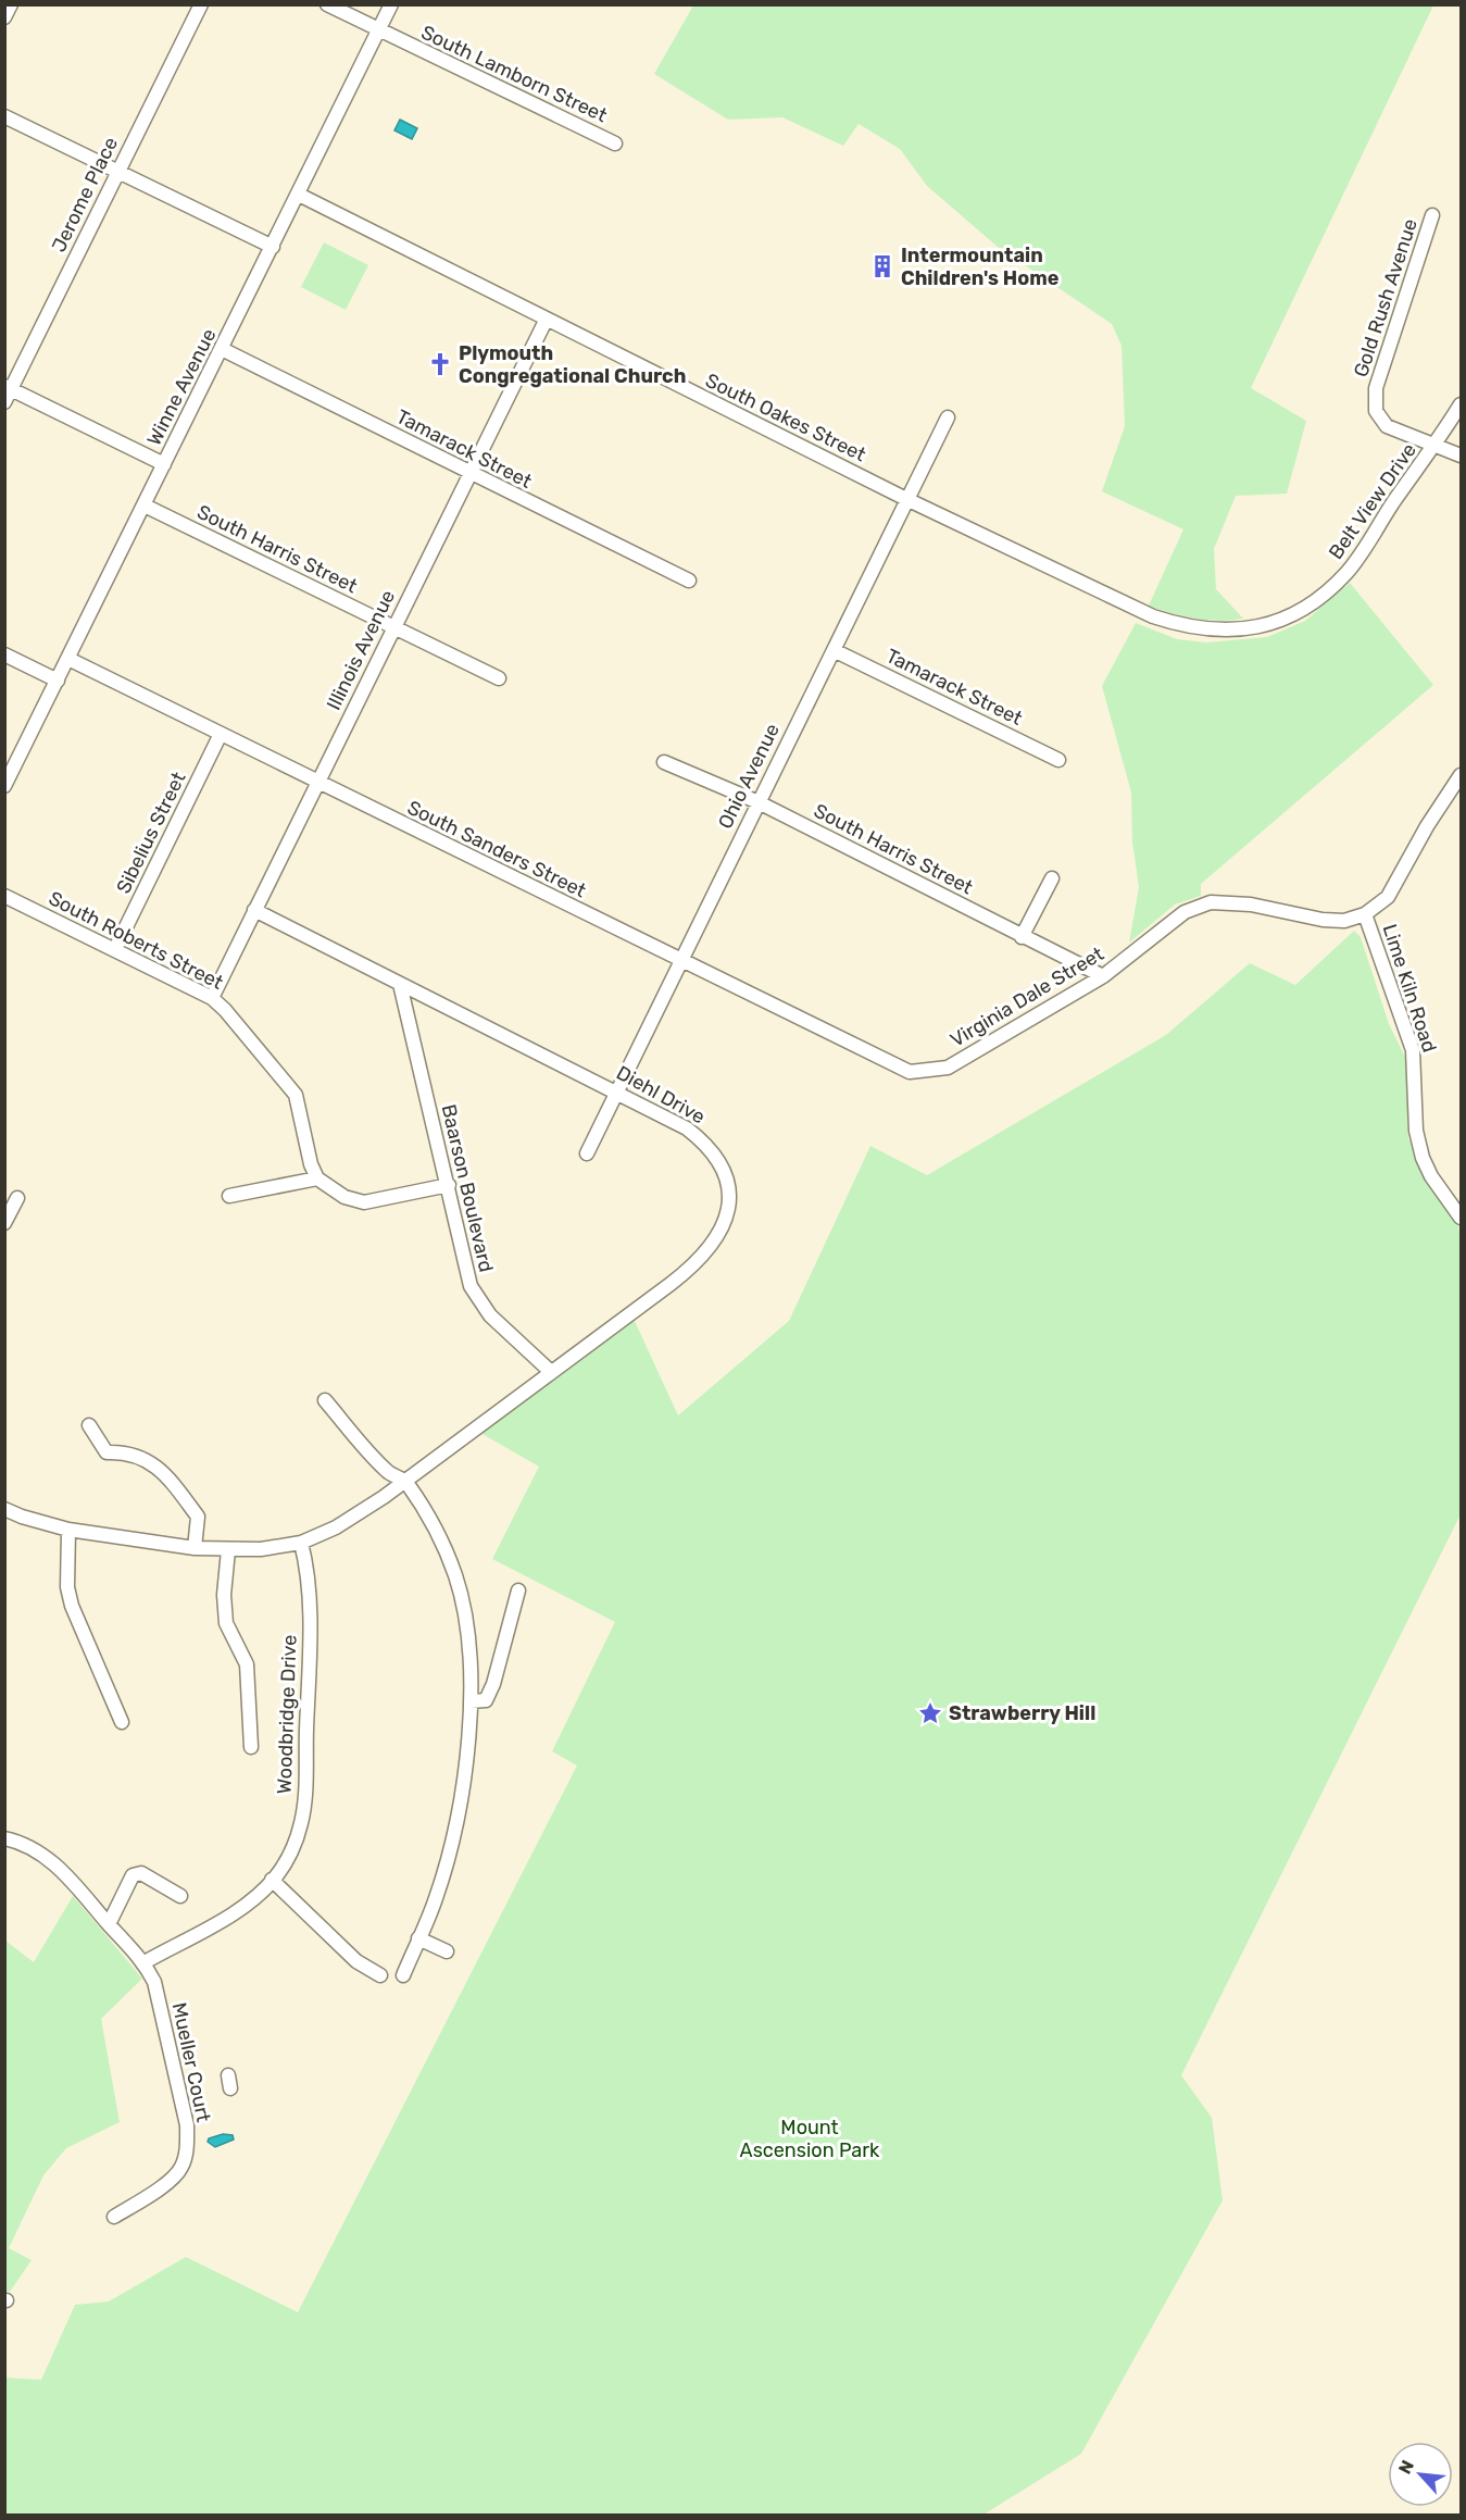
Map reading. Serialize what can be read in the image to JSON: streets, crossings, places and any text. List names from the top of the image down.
{
  "streets": {
    "street": [
      "South Lamborn Street",
      "Jerome Place",
      "Gold Rush Avenue",
      "Winne Avenue",
      "South Oakes Street",
      "Tamarack Street",
      "Belt View Drive",
      "South Harris Street",
      "Illinois Avenue",
      "Ohio Avenue",
      "Sibelius Street",
      "South Sanders Street",
      "South Roberts Street",
      "Lime Kiln Road",
      "Virginia Dale Street",
      "Diehl Drive",
      "Baarson Boulevard",
      "Woodbridge Drive",
      "Mueller Court"
    ]
  },
  "crossings": [
    ["South Lamborn Street", "Winne Avenue"],
    ["Gold Rush Avenue", "Belt View Drive"],
    ["Winne Avenue", "South Oakes Street"],
    ["Winne Avenue", "Tamarack Street"],
    ["Winne Avenue", "South Harris Street"],
    ["Winne Avenue", "South Sanders Street"],
    ["South Oakes Street", "Belt View Drive"],
    ["South Oakes Street", "Illinois Avenue"],
    ["South Oakes Street", "Ohio Avenue"],
    ["Tamarack Street", "Illinois Avenue"],
    ["Tamarack Street", "Ohio Avenue"],
    ["South Harris Street", "Illinois Avenue"],
    ["South Harris Street", "Ohio Avenue"],
    ["South Harris Street", "Virginia Dale Street"],
    ["Illinois Avenue", "South Sanders Street"],
    ["Illinois Avenue", "South Roberts Street"],
    ["Illinois Avenue", "Diehl Drive"],
    ["Ohio Avenue", "South Sanders Street"],
    ["Ohio Avenue", "Diehl Drive"],
    ["Sibelius Street", "South Sanders Street"],
    ["Sibelius Street", "South Roberts Street"],
    ["South Sanders Street", "Virginia Dale Street"],
    ["Lime Kiln Road", "Virginia Dale Street"],
    ["Diehl Drive", "Baarson Boulevard"],
    ["Diehl Drive", "Woodbridge Drive"],
    ["Woodbridge Drive", "Mueller Court"]
  ],
  "parks": ["Mount Ascension Park"],
  "places": {
    "building": ["Intermountain Children's Home"],
    "church": ["Plymouth Congregational Church"],
    "place": ["Strawberry Hill"]
  },
  "north": "top left"
}
